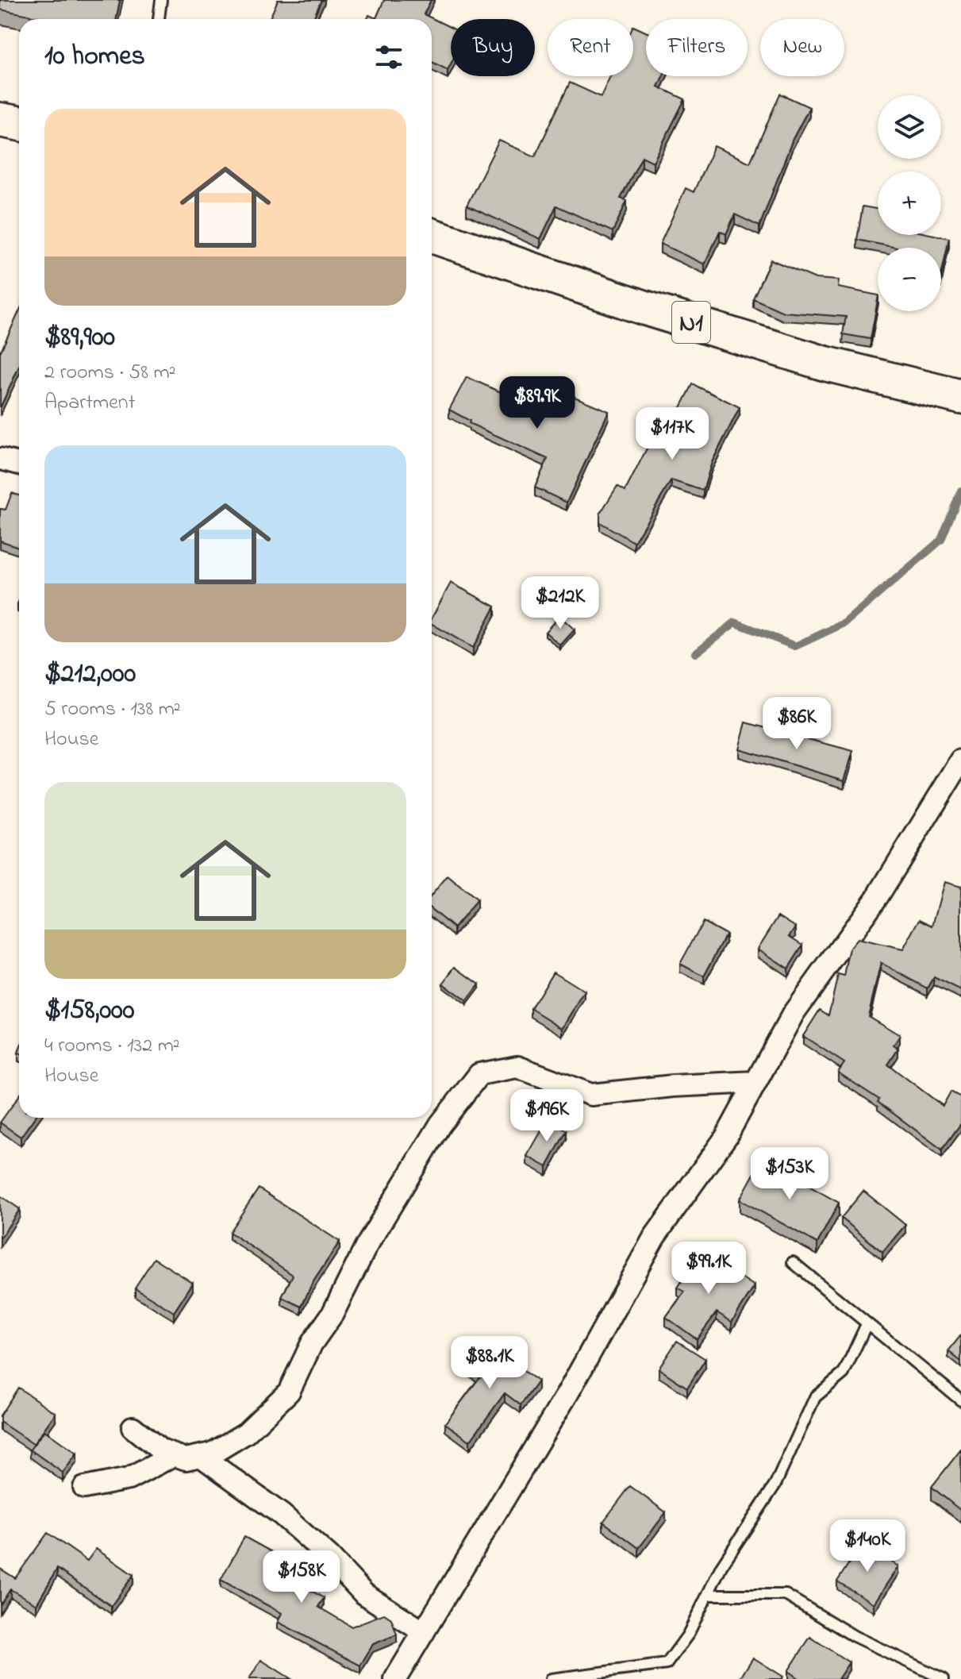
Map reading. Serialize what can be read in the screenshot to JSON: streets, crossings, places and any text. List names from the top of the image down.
{
  "streets": {
    "main road": ["N1"]
  },
  "page": {
    "chip": [
      "Buy",
      "Rent",
      "Filters",
      "New"
    ],
    "heading": "10 homes",
    "map_buttons": ["+", "−"],
    "list": [
      {
        "name": "$89,900",
        "note": "2 rooms · 58 m² · Apartment"
      },
      {
        "name": "$212,000",
        "note": "5 rooms · 138 m² · House"
      },
      {
        "name": "$158,000",
        "note": "4 rooms · 132 m² · House"
      }
    ],
    "price": [
      "$89.9K",
      "$117K",
      "$212K",
      "$86K",
      "$196K",
      "$153K",
      "$99.1K",
      "$88.1K",
      "$140K",
      "$158K"
    ]
  }
}
